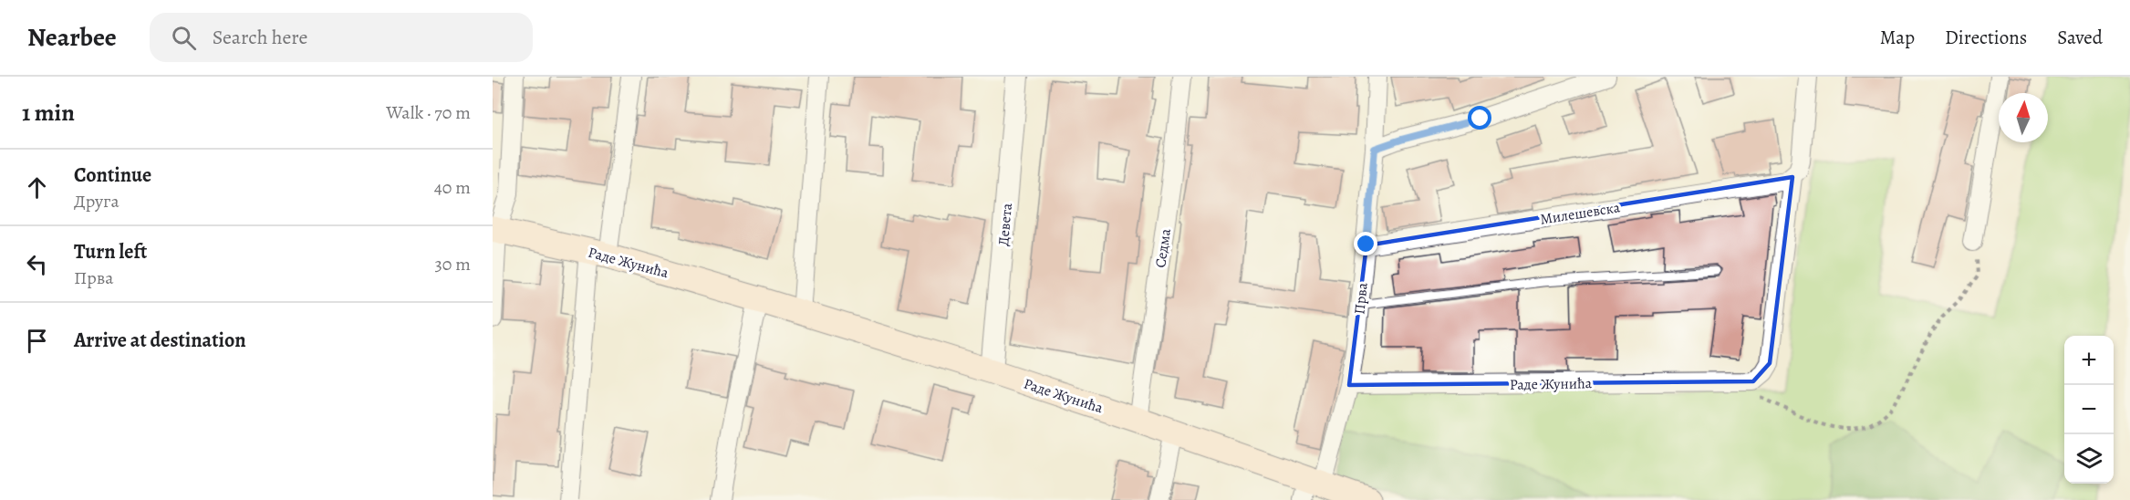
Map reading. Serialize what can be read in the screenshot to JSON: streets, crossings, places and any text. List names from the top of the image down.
{
  "streets": {
    "main road": ["Раде Жунића"],
    "street": [
      "Милешевска",
      "Девета",
      "Седма",
      "Прва"
    ]
  },
  "crossings": [
    ["Милешевска", "Прва"],
    ["Девета", "Раде Жунића"],
    ["Седма", "Раде Жунића"],
    ["Раде Жунића", "Прва"]
  ],
  "north": "top",
  "page": {
    "header": "Nearbee",
    "search": "Search here",
    "nav": ["Map", "Directions", "Saved"],
    "heading": ["1 min", "Walk · 70 m"],
    "list": [
      ["Continue", "Друга", "40 m"],
      ["Turn left", "Прва", "30 m"],
      "Arrive at destination"
    ],
    "map_buttons": ["+", "−"]
  }
}
